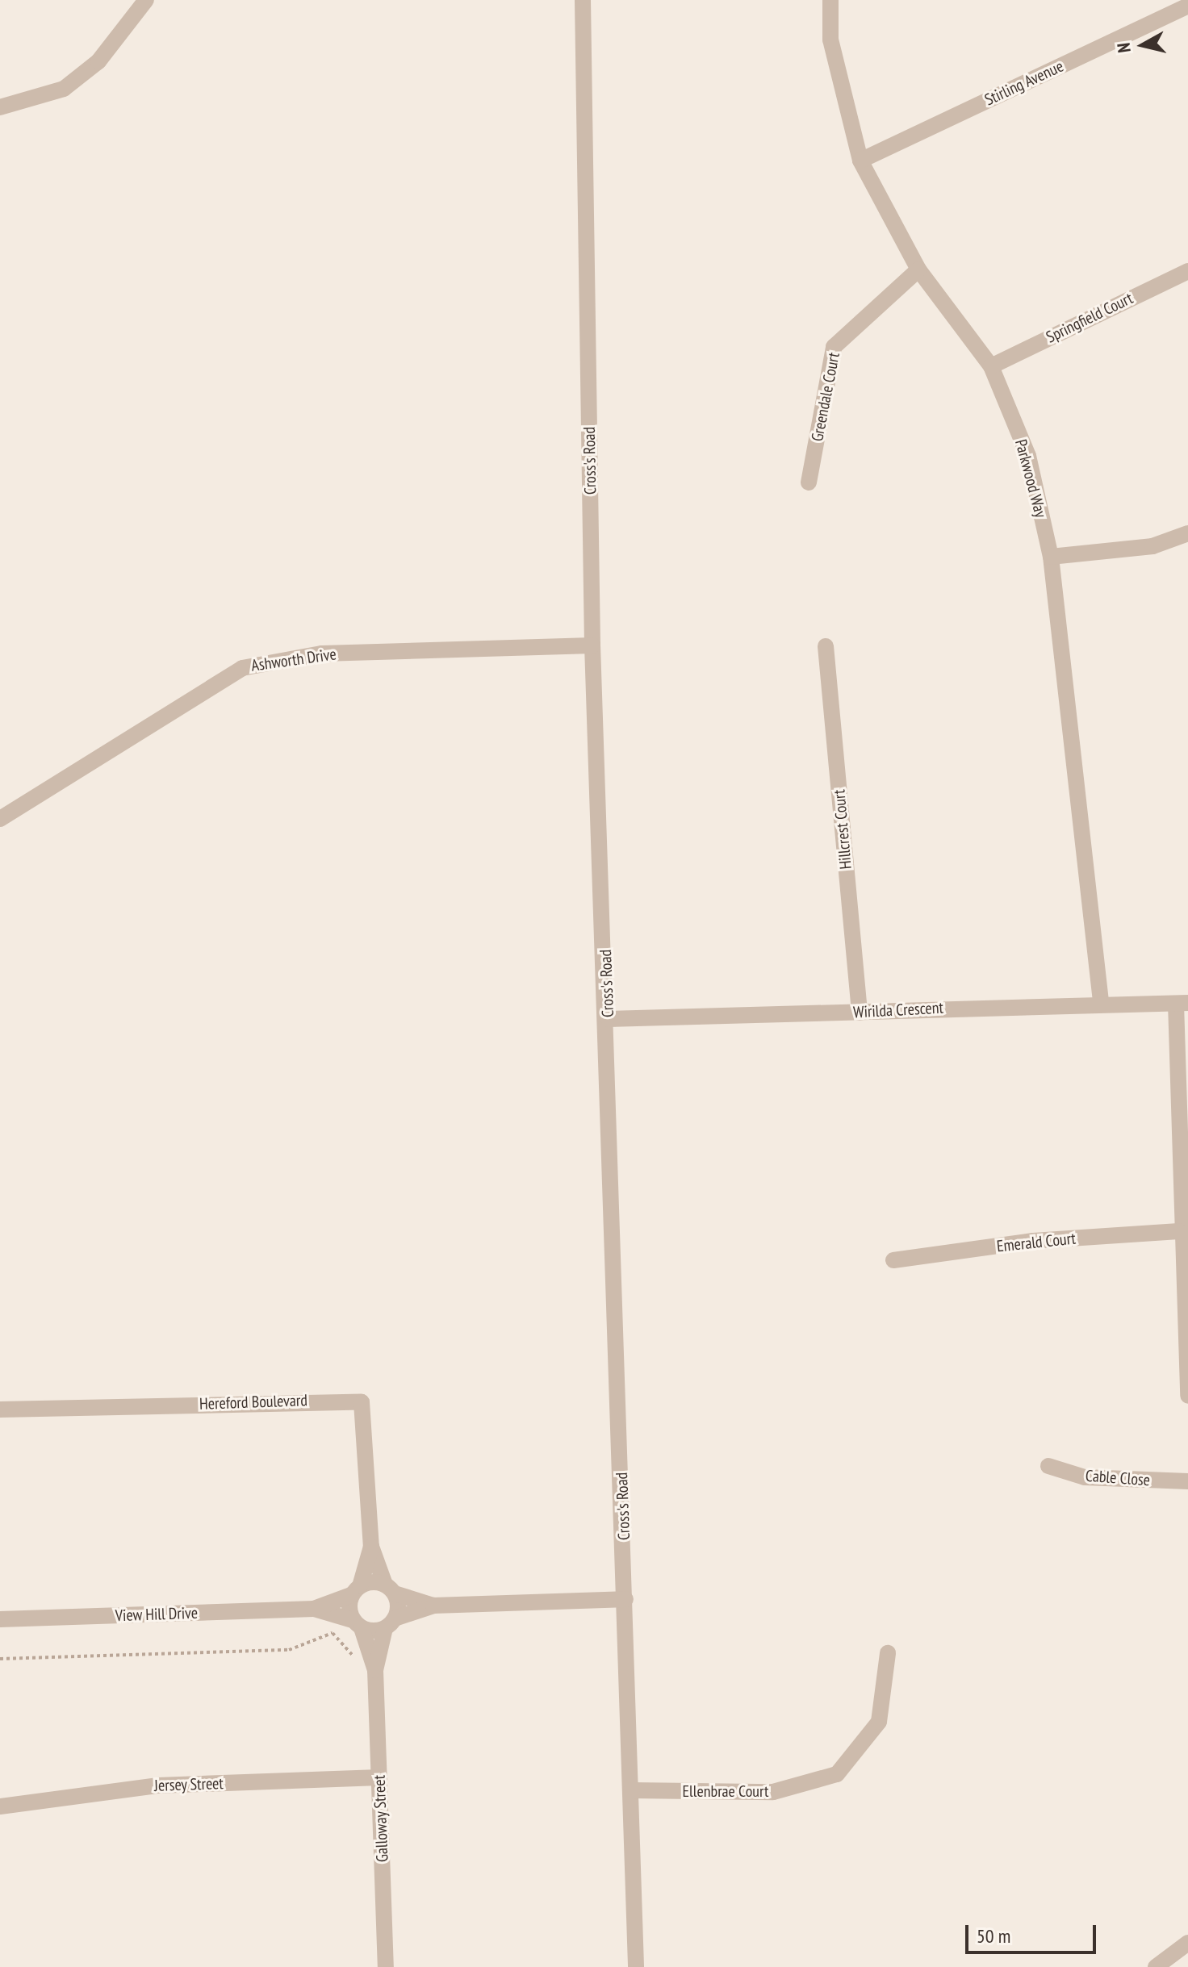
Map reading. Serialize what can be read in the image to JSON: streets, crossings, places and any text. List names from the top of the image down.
{
  "streets": {
    "street": [
      "Stirling Avenue",
      "Springfield Court",
      "Greendale Court",
      "Cross's Road",
      "Parkwood Way",
      "Ashworth Drive",
      "Hillcrest Court",
      "Wirilda Crescent",
      "Emerald Court",
      "Hereford Boulevard",
      "Cable Close",
      "View Hill Drive",
      "Jersey Street",
      "Ellenbrae Court",
      "Galloway Street"
    ]
  },
  "crossings": [
    ["Stirling Avenue", "Parkwood Way"],
    ["Springfield Court", "Parkwood Way"],
    ["Greendale Court", "Parkwood Way"],
    ["Cross's Road", "Ashworth Drive"],
    ["Cross's Road", "Wirilda Crescent"],
    ["Cross's Road", "Ellenbrae Court"],
    ["Parkwood Way", "Wirilda Crescent"],
    ["Hillcrest Court", "Wirilda Crescent"],
    ["Hereford Boulevard", "View Hill Drive"],
    ["Hereford Boulevard", "Galloway Street"],
    ["View Hill Drive", "Galloway Street"],
    ["Jersey Street", "Galloway Street"]
  ],
  "scale_bar": "50 m",
  "north": "left"
}
